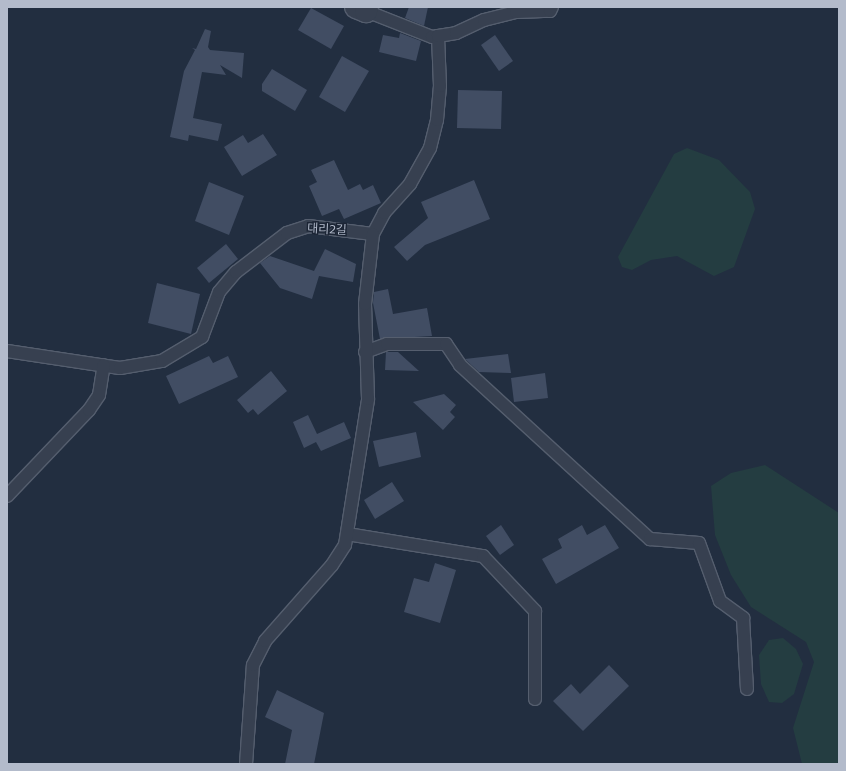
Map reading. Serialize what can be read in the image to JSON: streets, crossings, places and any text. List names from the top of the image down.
{
  "streets": {
    "lane": ["대리2길"]
  }
}
